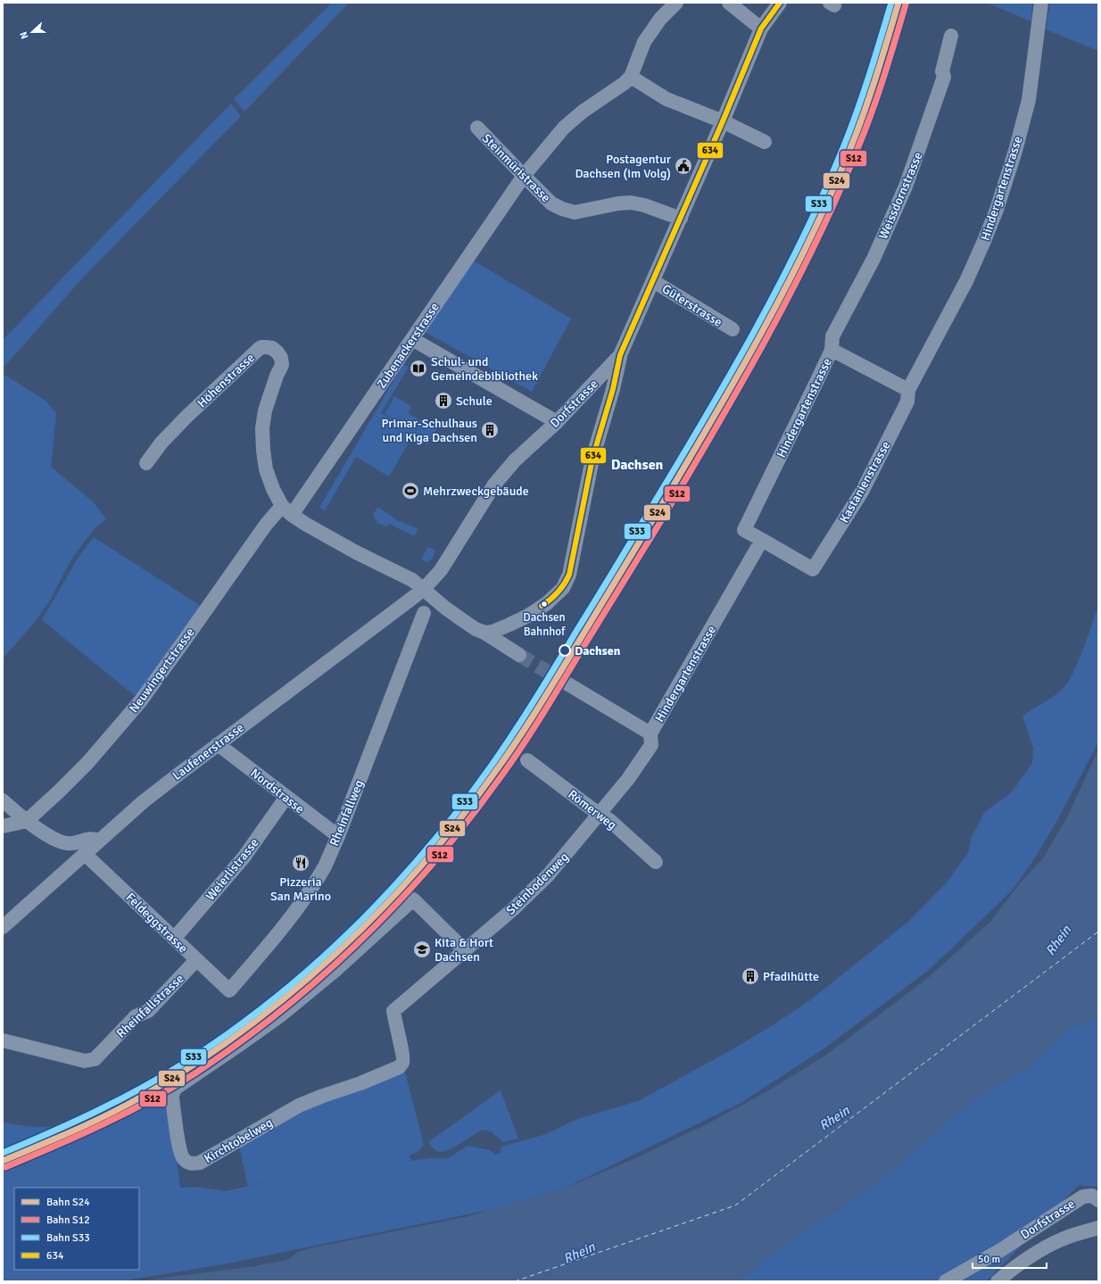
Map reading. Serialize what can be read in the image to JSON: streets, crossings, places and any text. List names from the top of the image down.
{
  "streets": {
    "street": [
      "Steinmüristrasse",
      "Hindergartenstrasse",
      "Weissdornstrasse",
      "Güterstrasse",
      "Zubenackerstrasse",
      "Höhenstrasse",
      "Dorfstrasse",
      "Kastanienstrasse",
      "Neuwingertstrasse",
      "Laufenerstrasse",
      "Nordstrasse",
      "Römerweg",
      "Rheinfallweg",
      "Weierlistrasse",
      "Steinbodenweg",
      "Feldeggstrasse",
      "Rheinfallstrasse",
      "Kirchtobelweg"
    ]
  },
  "crossings": [
    ["Steinmüristrasse", "Zubenackerstrasse"],
    ["Steinmüristrasse", "Dorfstrasse"],
    ["Hindergartenstrasse", "Weissdornstrasse"],
    ["Hindergartenstrasse", "Kastanienstrasse"],
    ["Hindergartenstrasse", "Steinbodenweg"],
    ["Güterstrasse", "Dorfstrasse"],
    ["Zubenackerstrasse", "Höhenstrasse"],
    ["Zubenackerstrasse", "Neuwingertstrasse"],
    ["Höhenstrasse", "Neuwingertstrasse"],
    ["Dorfstrasse", "Laufenerstrasse"],
    ["Laufenerstrasse", "Nordstrasse"],
    ["Laufenerstrasse", "Feldeggstrasse"],
    ["Nordstrasse", "Rheinfallweg"],
    ["Nordstrasse", "Weierlistrasse"],
    ["Römerweg", "Steinbodenweg"],
    ["Rheinfallweg", "Feldeggstrasse"],
    ["Weierlistrasse", "Feldeggstrasse"],
    ["Steinbodenweg", "Kirchtobelweg"],
    ["Feldeggstrasse", "Rheinfallstrasse"]
  ],
  "districts": ["Dachsen"],
  "water": ["Rhein"],
  "places": {
    "public building": ["Postagentur Dachsen (im Volg)"],
    "library": ["Schul- und Gemeindebibliothek"],
    "building": ["Schule", "Primar-Schulhaus und Kiga Dachsen", "Pfadihütte"],
    "sports": ["Mehrzweckgebäude"],
    "other": ["Dachsen Bahnhof", "Dachsen"],
    "restaurant": ["Pizzeria San Marino"],
    "school or university": ["Kita & Hort Dachsen"]
  },
  "lines": [
    "rail line S24",
    "rail line S33",
    "transit line 634",
    "rail line S12"
  ],
  "legend": [
    "Bahn S24",
    "Bahn S12",
    "Bahn S33",
    "634"
  ],
  "scale_bar": "50 m",
  "north": "left"
}
